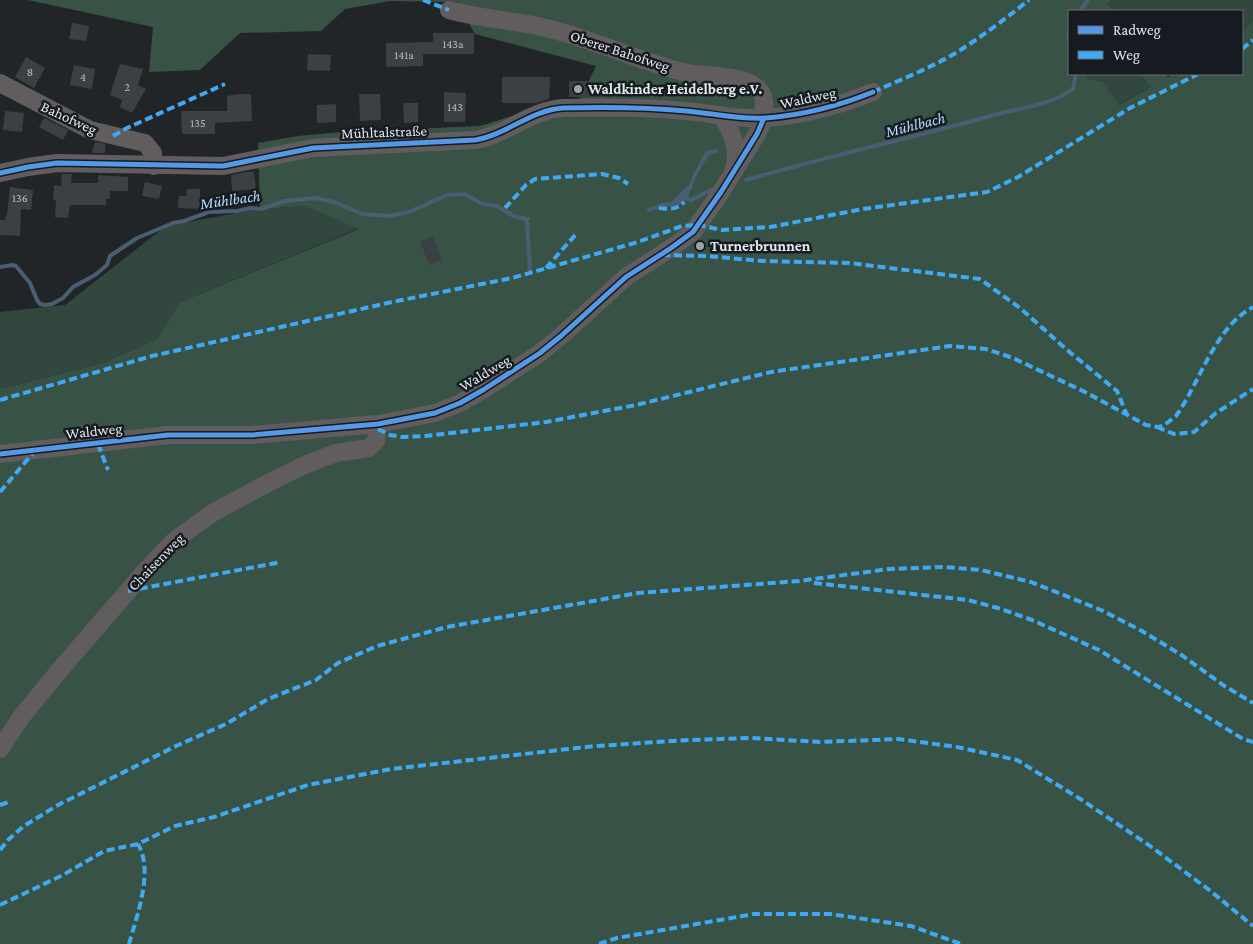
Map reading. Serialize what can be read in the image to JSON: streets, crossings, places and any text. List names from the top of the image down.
{
  "streets": {
    "street": [
      "Oberer Bahofweg",
      "Waldweg",
      "Bahofweg",
      "Mühltalstraße",
      "Chaisenweg"
    ]
  },
  "crossings": [
    ["Oberer Bahofweg", "Waldweg"],
    ["Oberer Bahofweg", "Mühltalstraße"],
    ["Waldweg", "Mühltalstraße"],
    ["Waldweg", "Chaisenweg"],
    ["Bahofweg", "Mühltalstraße"]
  ],
  "water": ["Mühlbach"],
  "places": ["Waldkinder Heidelberg e.V.", "Turnerbrunnen"],
  "house_numbers": [
    "143a",
    "141a",
    "8",
    "4",
    "2",
    "143",
    "135",
    "136"
  ],
  "legend": ["Radweg", "Weg"]
}
